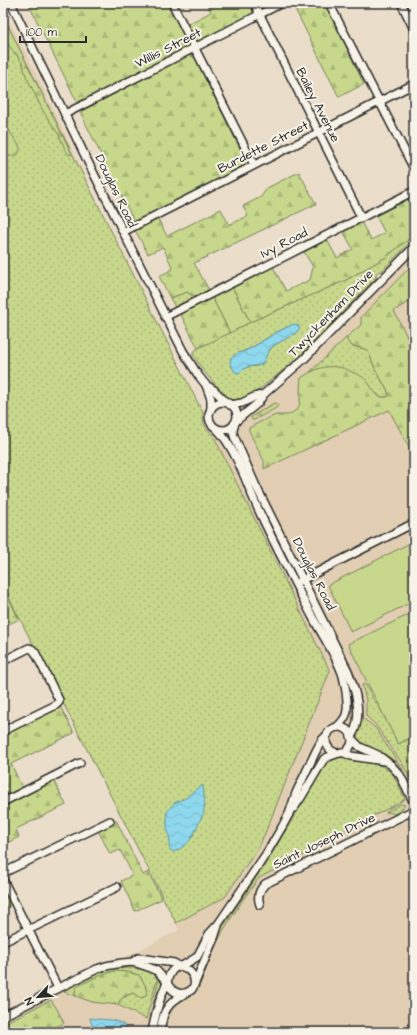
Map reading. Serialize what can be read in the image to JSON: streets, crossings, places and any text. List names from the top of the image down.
{
  "streets": {
    "street": [
      "Willis Street",
      "Bailey Avenue",
      "Burdette Street",
      "Douglas Road",
      "Ivy Road",
      "Twyckenham Drive",
      "Saint Joseph Drive"
    ]
  },
  "crossings": [
    ["Willis Street", "Bailey Avenue"],
    ["Willis Street", "Douglas Road"],
    ["Bailey Avenue", "Burdette Street"],
    ["Bailey Avenue", "Ivy Road"],
    ["Burdette Street", "Douglas Road"],
    ["Douglas Road", "Ivy Road"],
    ["Douglas Road", "Twyckenham Drive"]
  ],
  "scale_bar": "100 m",
  "north": "bottom left"
}
